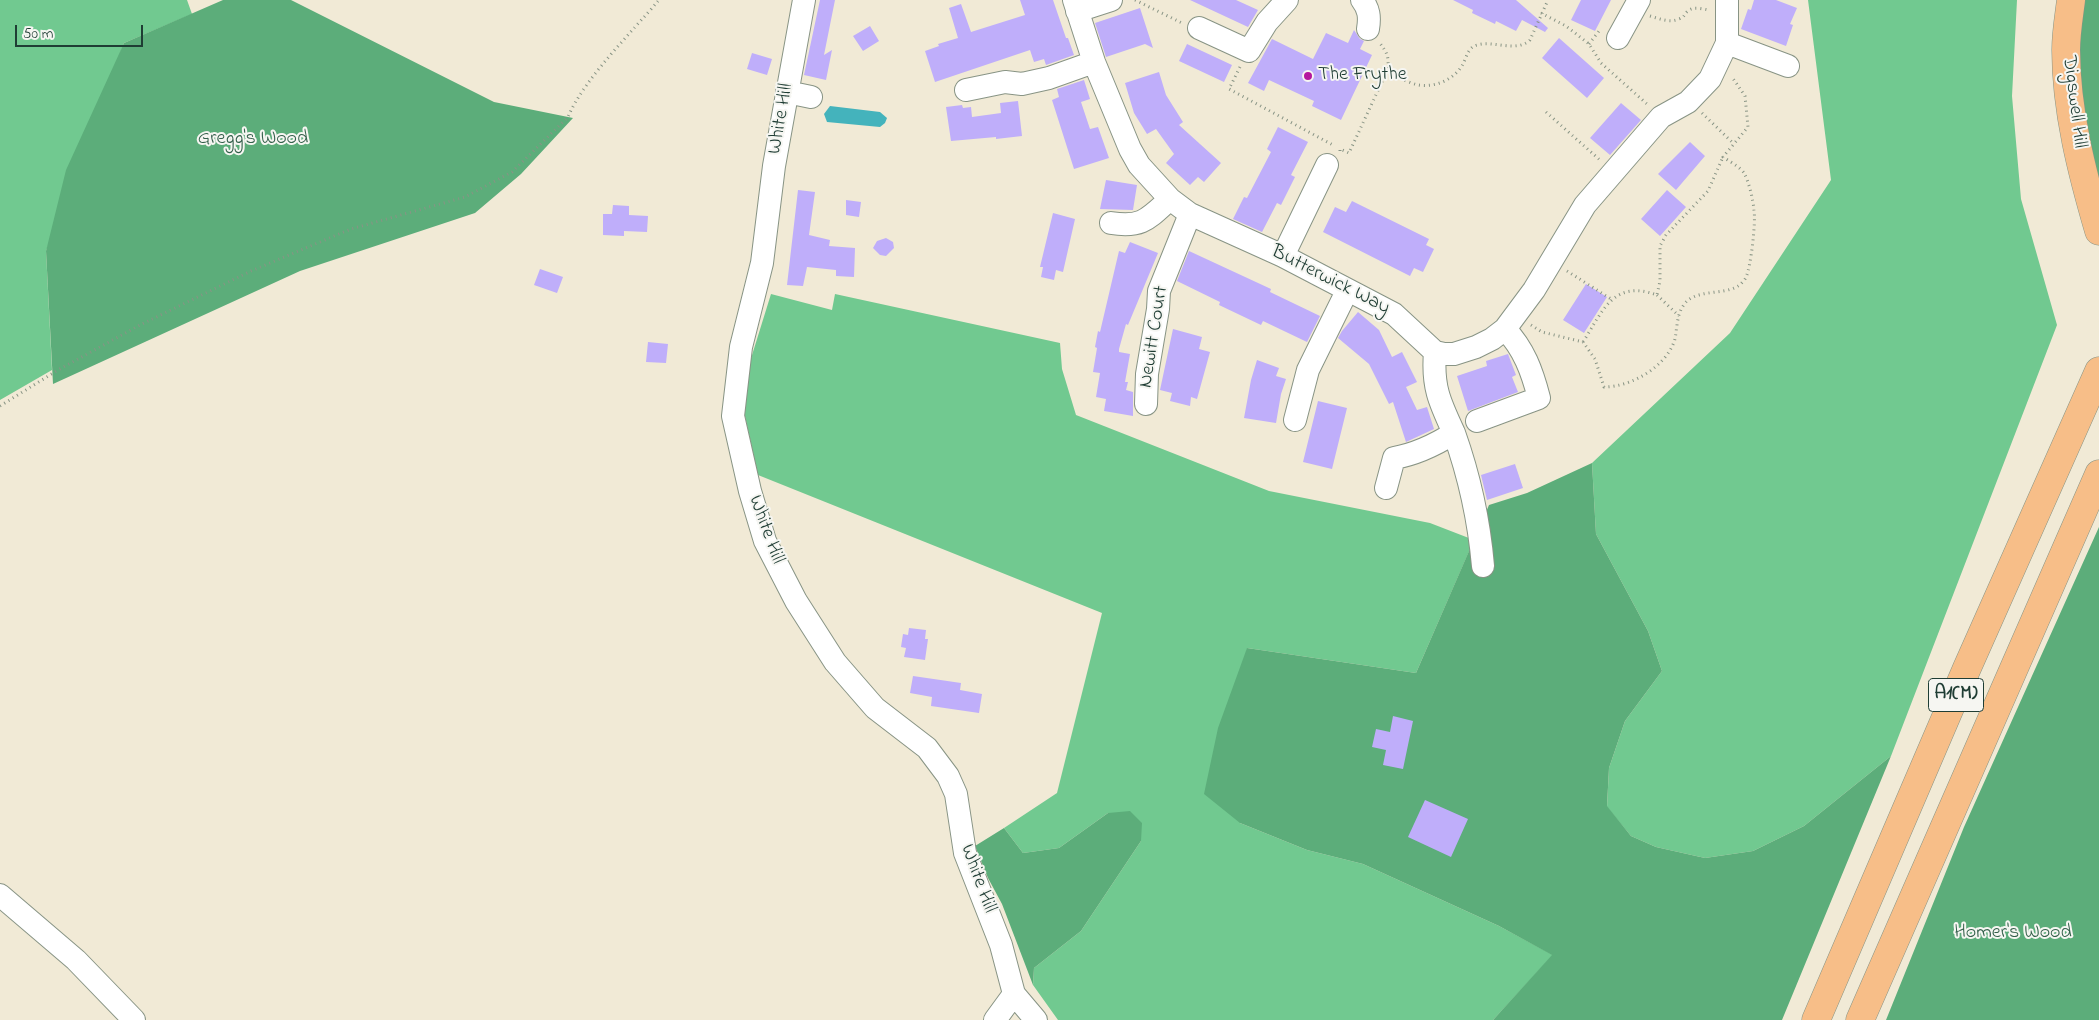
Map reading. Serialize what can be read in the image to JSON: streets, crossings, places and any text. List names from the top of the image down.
{
  "streets": {
    "main road": ["Digswell Hill", "A1(M)"],
    "street": ["White Hill", "Butterwick Way", "Newitt Court"]
  },
  "crossings": [
    ["Butterwick Way", "Newitt Court"]
  ],
  "parks": ["Gregg's Wood", "Homer's Wood"],
  "places": ["The Frythe"],
  "scale_bar": "50 m"
}
